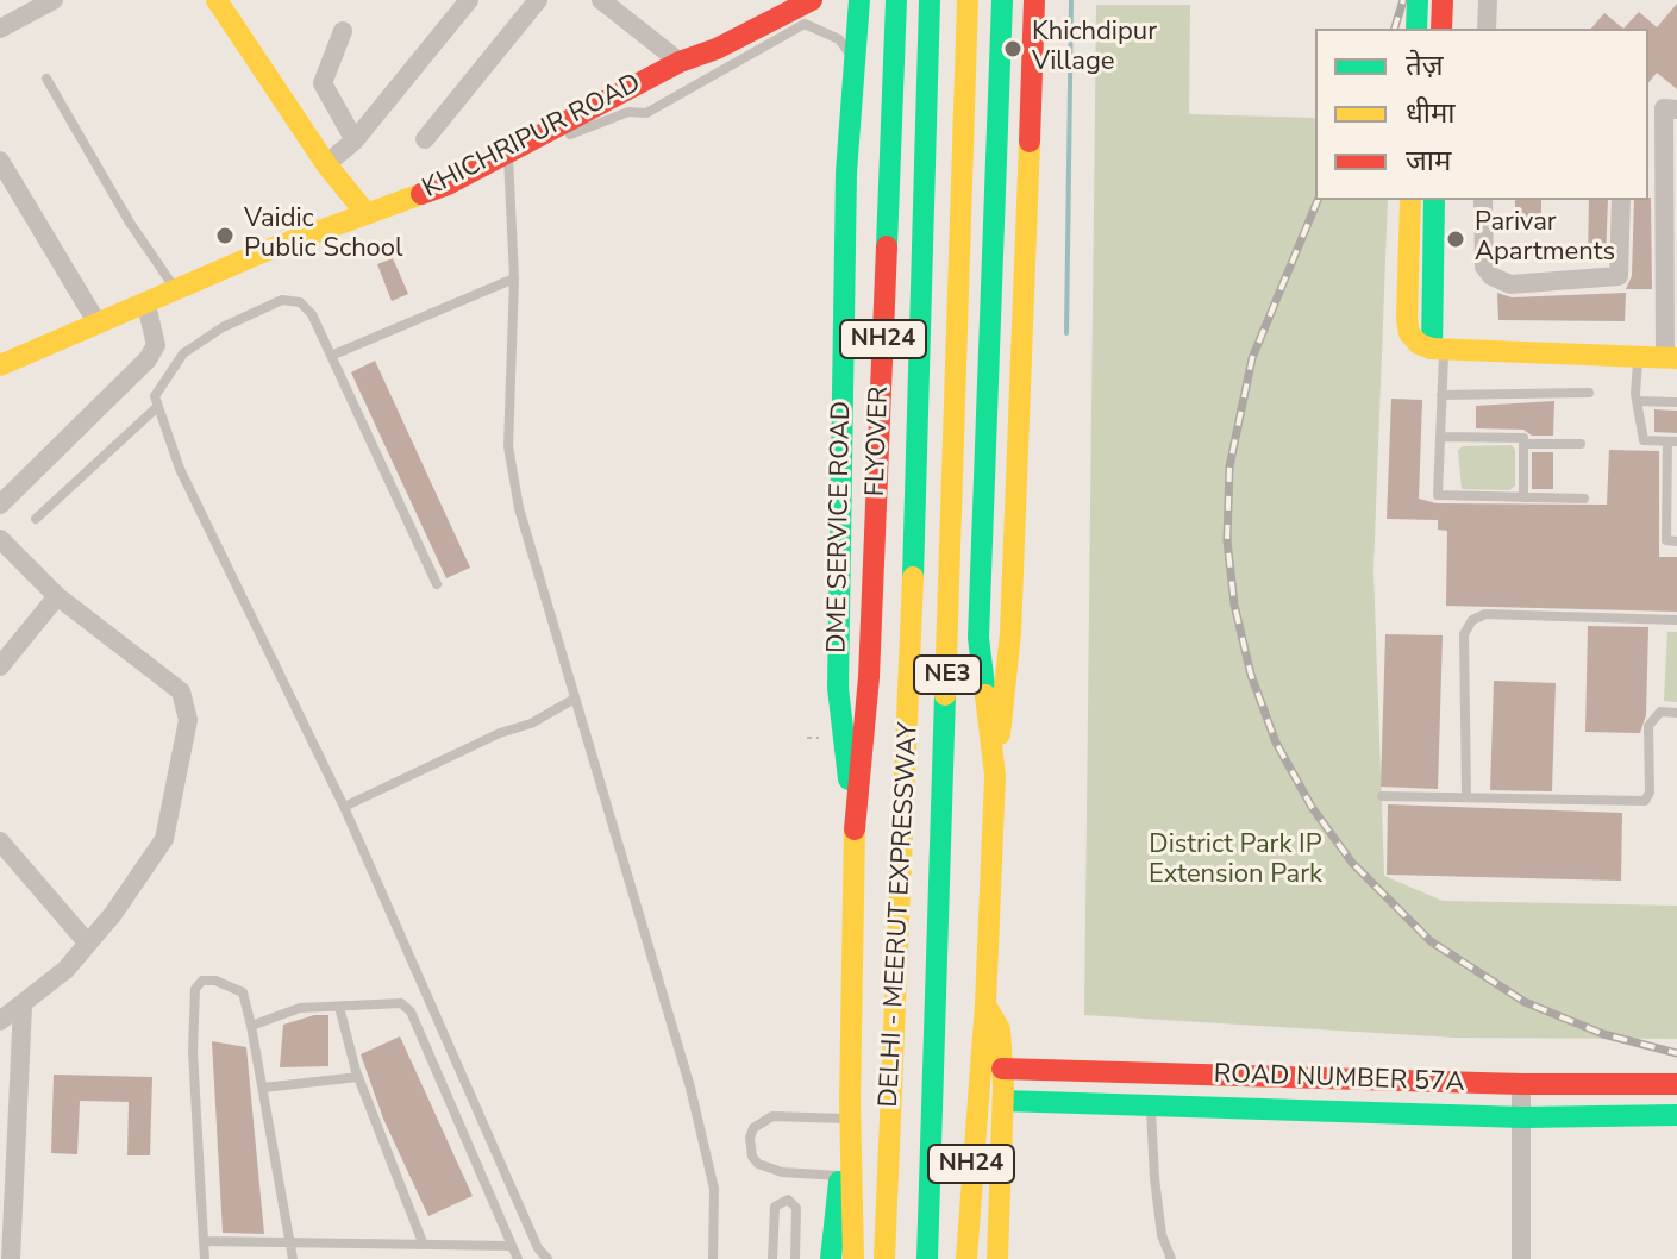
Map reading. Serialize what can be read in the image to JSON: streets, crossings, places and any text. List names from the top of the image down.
{
  "streets": {
    "main road": [
      "KHICHRIPUR ROAD",
      "NH24",
      "FLYOVER",
      "DME SERVICE ROAD",
      "NE3",
      "DELHI - MEERUT EXPRESSWAY",
      "ROAD NUMBER 57A"
    ]
  },
  "crossings": [
    ["FLYOVER", "DME SERVICE ROAD"]
  ],
  "parks": ["District Park IP Extension Park"],
  "places": ["Khichdipur Village", "Vaidic Public School", "Parivar Apartments"],
  "legend": ["तेज़", "धीमा", "जाम"]
}
